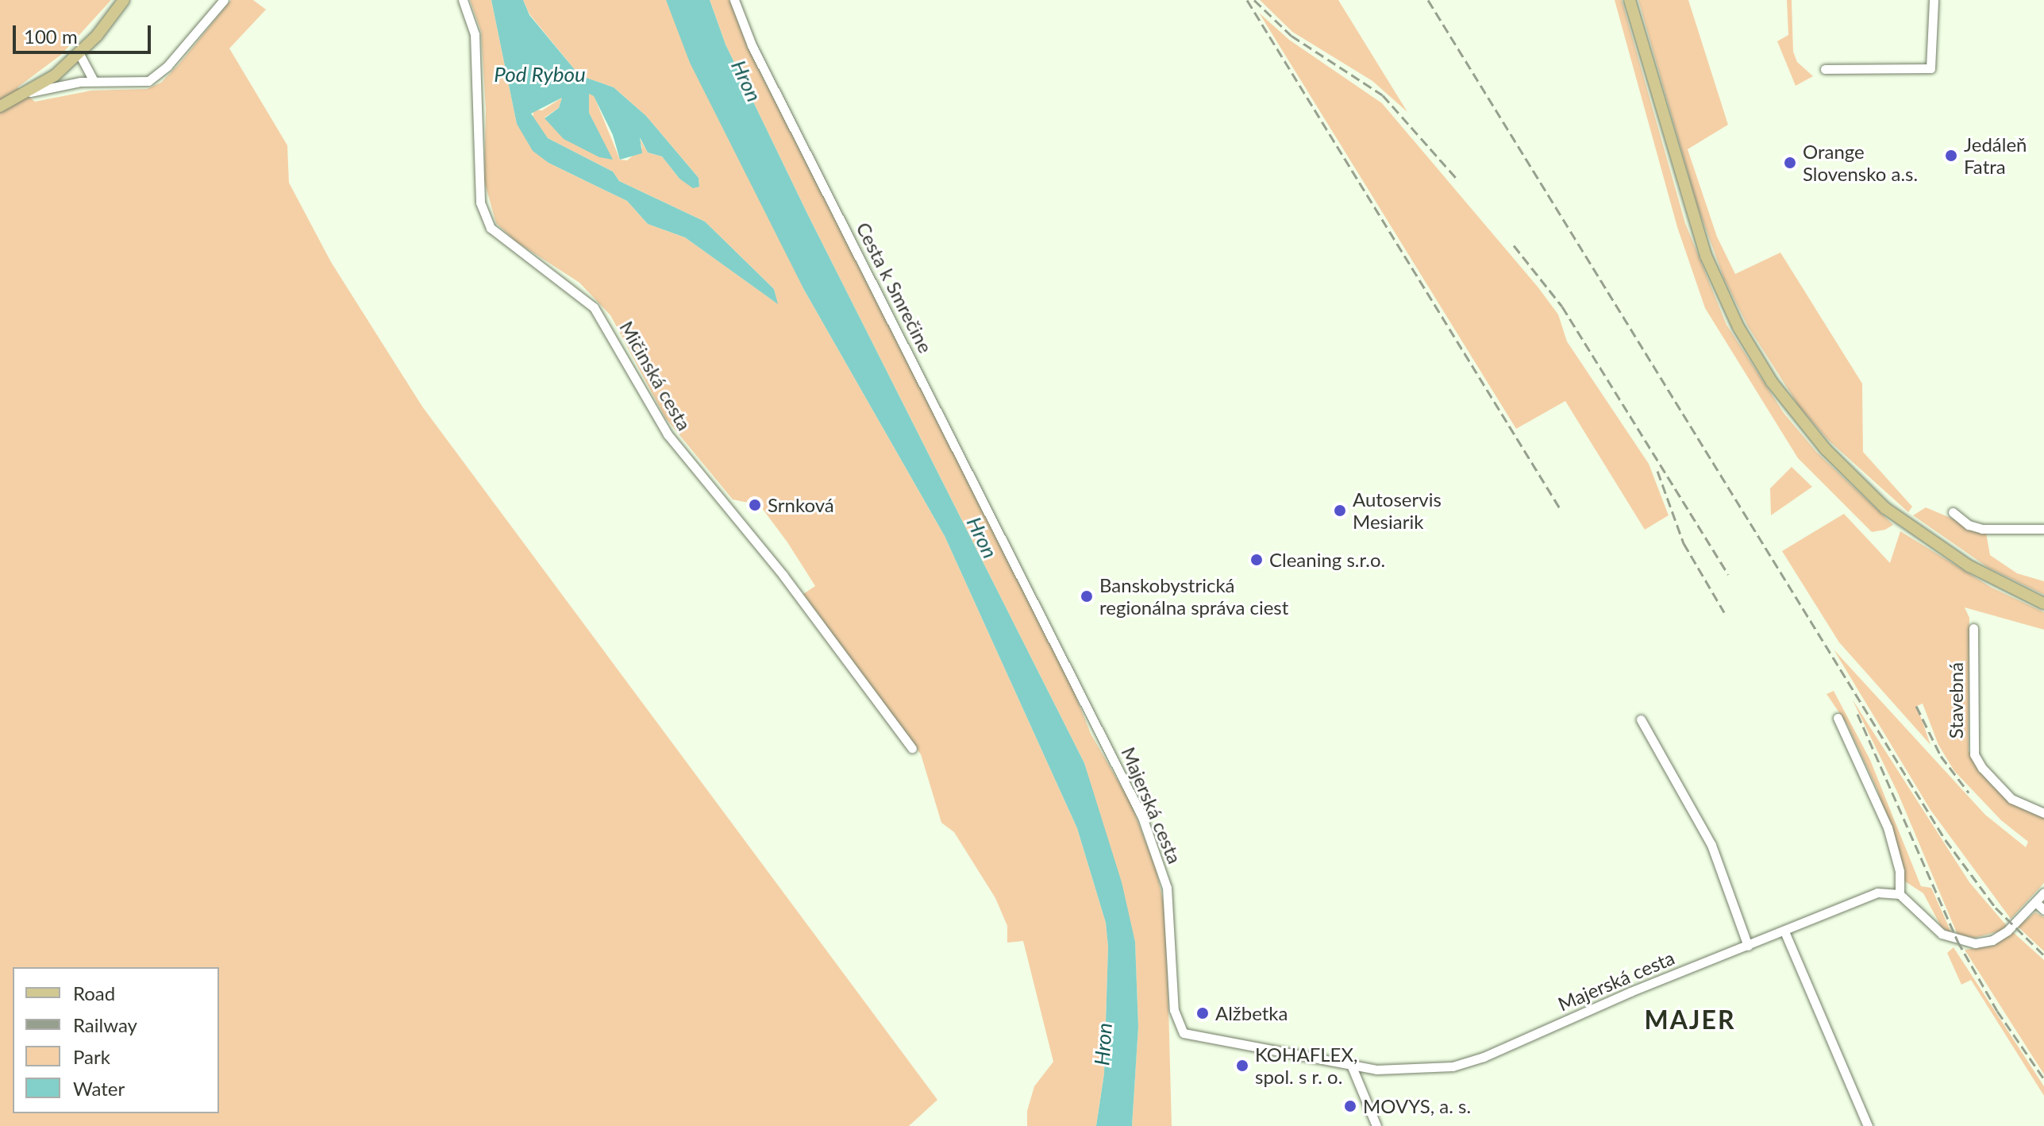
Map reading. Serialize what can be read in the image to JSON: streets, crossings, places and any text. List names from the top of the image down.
{
  "streets": {
    "street": [
      "Cesta k Smrečine",
      "Mičinská cesta",
      "Stavebná",
      "Majerská cesta"
    ]
  },
  "crossings": [
    ["Cesta k Smrečine", "Majerská cesta"]
  ],
  "districts": ["MAJER"],
  "water": ["Pod Rybou", "Hron"],
  "places": [
    "Jedáleň Fatra",
    "Orange Slovensko a.s.",
    "Srnková",
    "Autoservis Mesiarik",
    "Cleaning s.r.o.",
    "Banskobystrická regionálna správa ciest",
    "Alžbetka",
    "KOHAFLEX, spol. s r. o.",
    "MOVYS, a. s."
  ],
  "legend": [
    "Road",
    "Railway",
    "Park",
    "Water"
  ],
  "scale_bar": "100 m"
}
